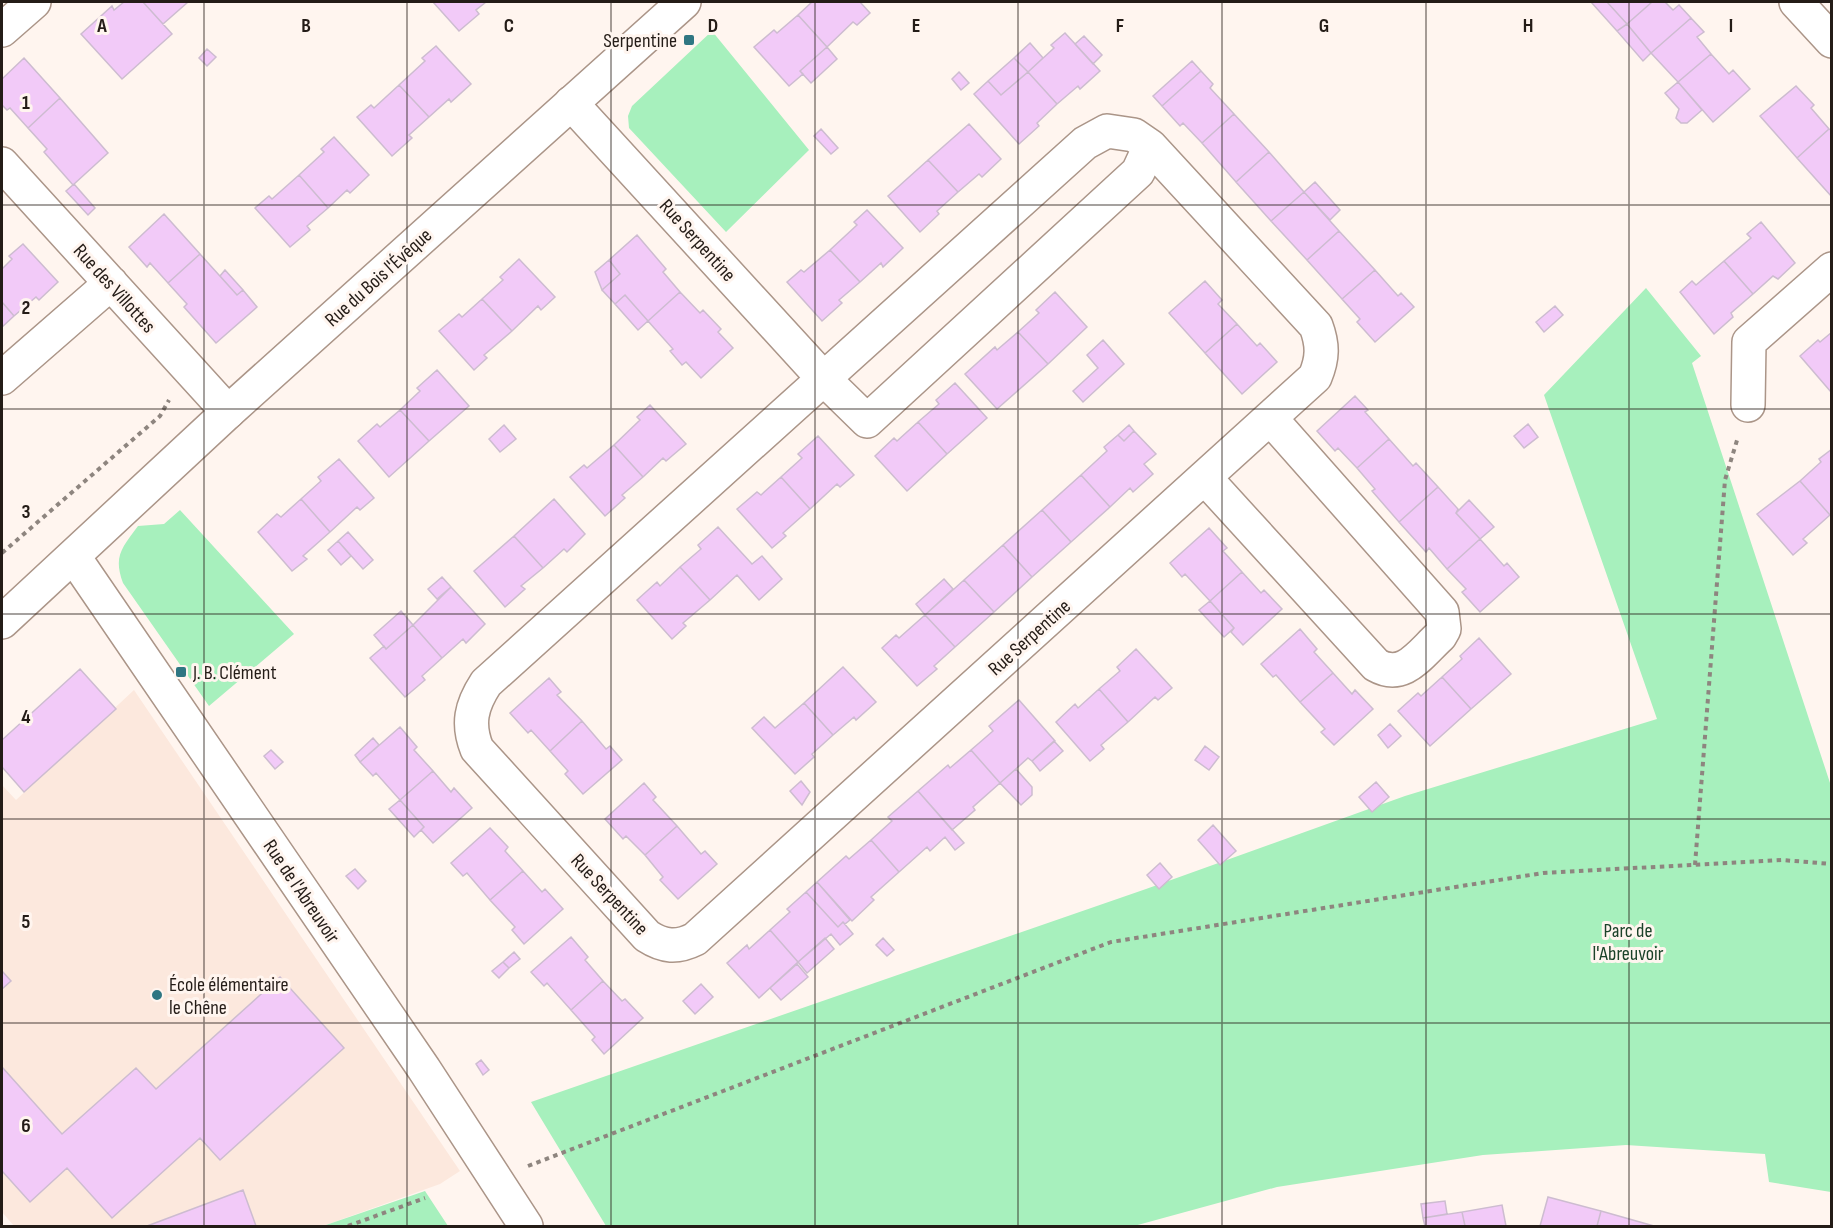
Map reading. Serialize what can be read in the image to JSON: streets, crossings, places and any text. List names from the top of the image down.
{
  "streets": {
    "street": [
      "Rue Serpentine",
      "Rue du Bois l'Évêque",
      "Rue des Villottes",
      "Rue de l'Abreuvoir"
    ]
  },
  "crossings": [
    ["Rue Serpentine", "Rue du Bois l'Évêque"],
    ["Rue du Bois l'Évêque", "Rue des Villottes"],
    ["Rue du Bois l'Évêque", "Rue de l'Abreuvoir"]
  ],
  "parks": ["Parc de l'Abreuvoir"],
  "places": {
    "transit": ["Serpentine", "J. B. Clément"],
    "other": ["École élémentaire le Chêne"]
  },
  "grid": {
    "columns": [
      "A",
      "B",
      "C",
      "D",
      "E",
      "F",
      "G",
      "H",
      "I"
    ],
    "rows": [
      "1",
      "2",
      "3",
      "4",
      "5",
      "6"
    ]
  }
}
